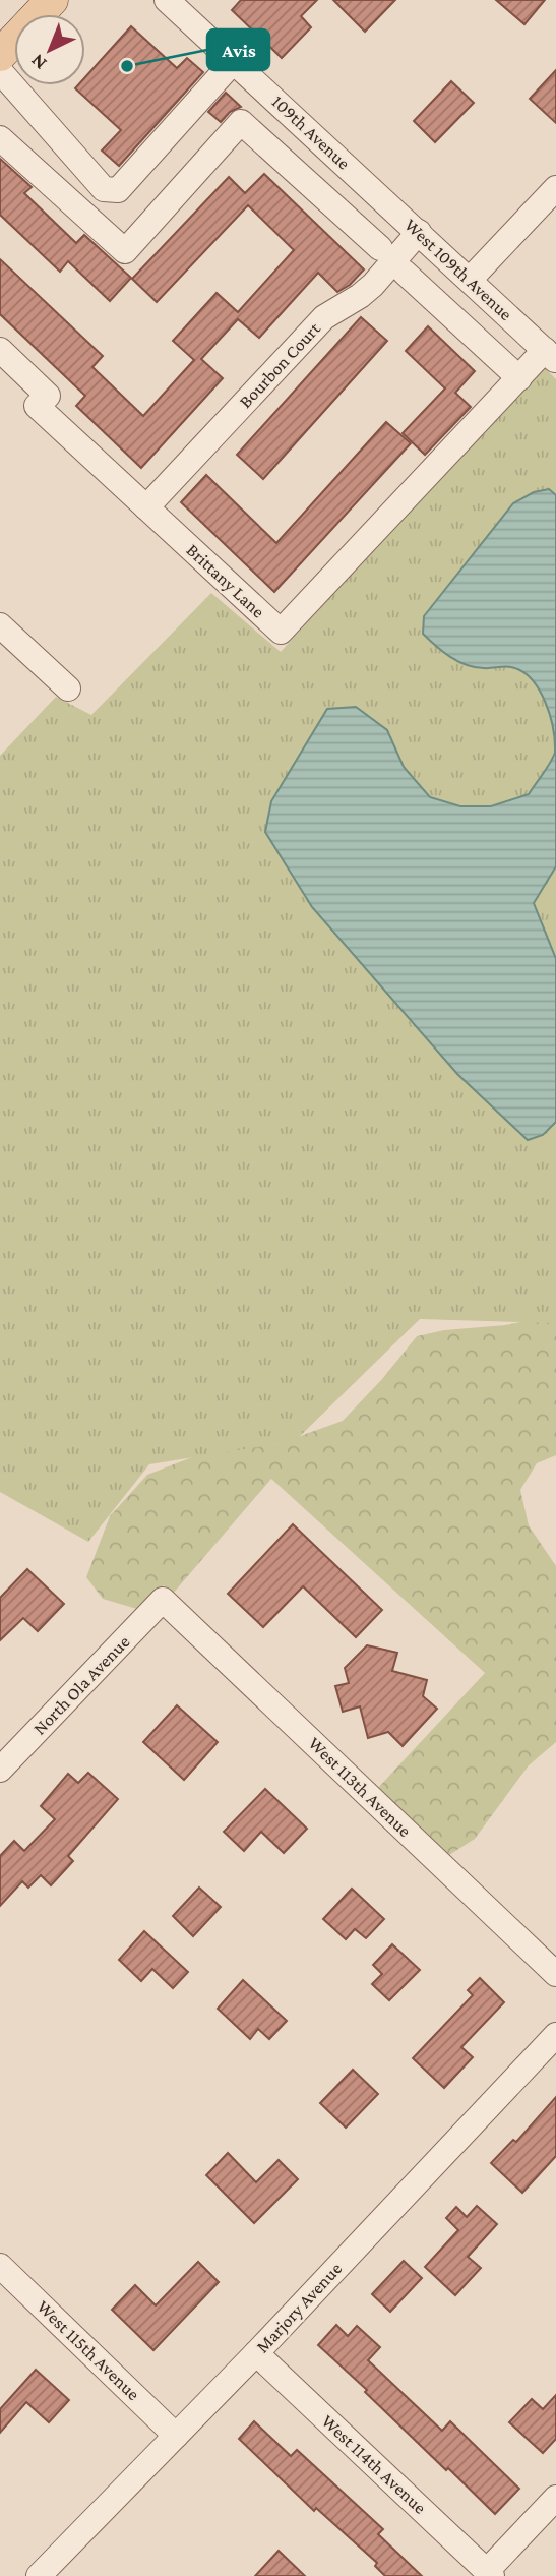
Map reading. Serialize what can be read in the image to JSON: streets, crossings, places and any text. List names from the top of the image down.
{
  "streets": {
    "street": [
      "109th Avenue",
      "West 109th Avenue",
      "Bourbon Court",
      "Brittany Lane",
      "North Ola Avenue",
      "West 113th Avenue",
      "Marjory Avenue",
      "West 115th Avenue",
      "West 114th Avenue"
    ]
  },
  "crossings": [
    ["109th Avenue", "West 109th Avenue"],
    ["West 109th Avenue", "Bourbon Court"],
    ["West 109th Avenue", "Brittany Lane"],
    ["Bourbon Court", "Brittany Lane"],
    ["North Ola Avenue", "West 113th Avenue"],
    ["Marjory Avenue", "West 115th Avenue"],
    ["Marjory Avenue", "West 114th Avenue"]
  ],
  "places": ["Avis"],
  "north": "bottom left"
}
